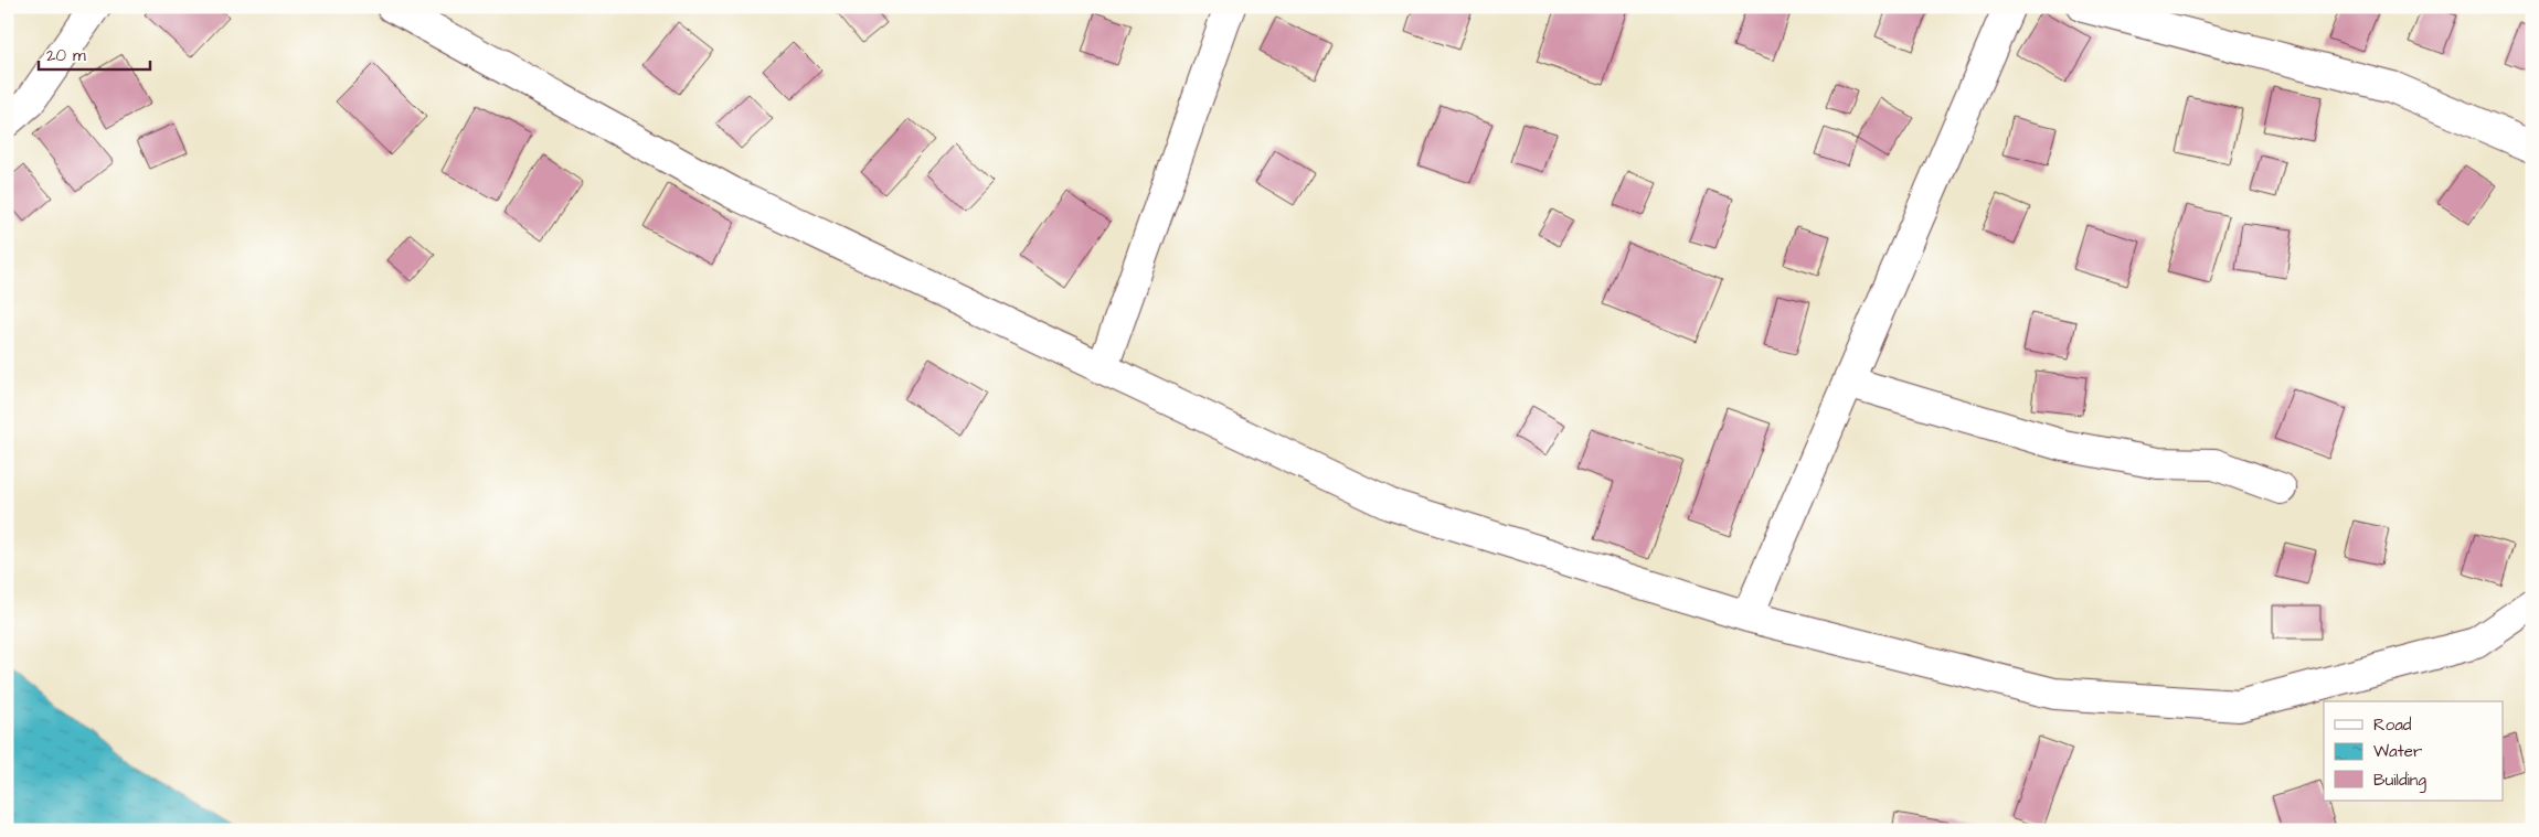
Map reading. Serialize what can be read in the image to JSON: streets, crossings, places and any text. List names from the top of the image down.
{
  "legend": ["Road", "Water", "Building"],
  "scale_bar": "20 m"
}
